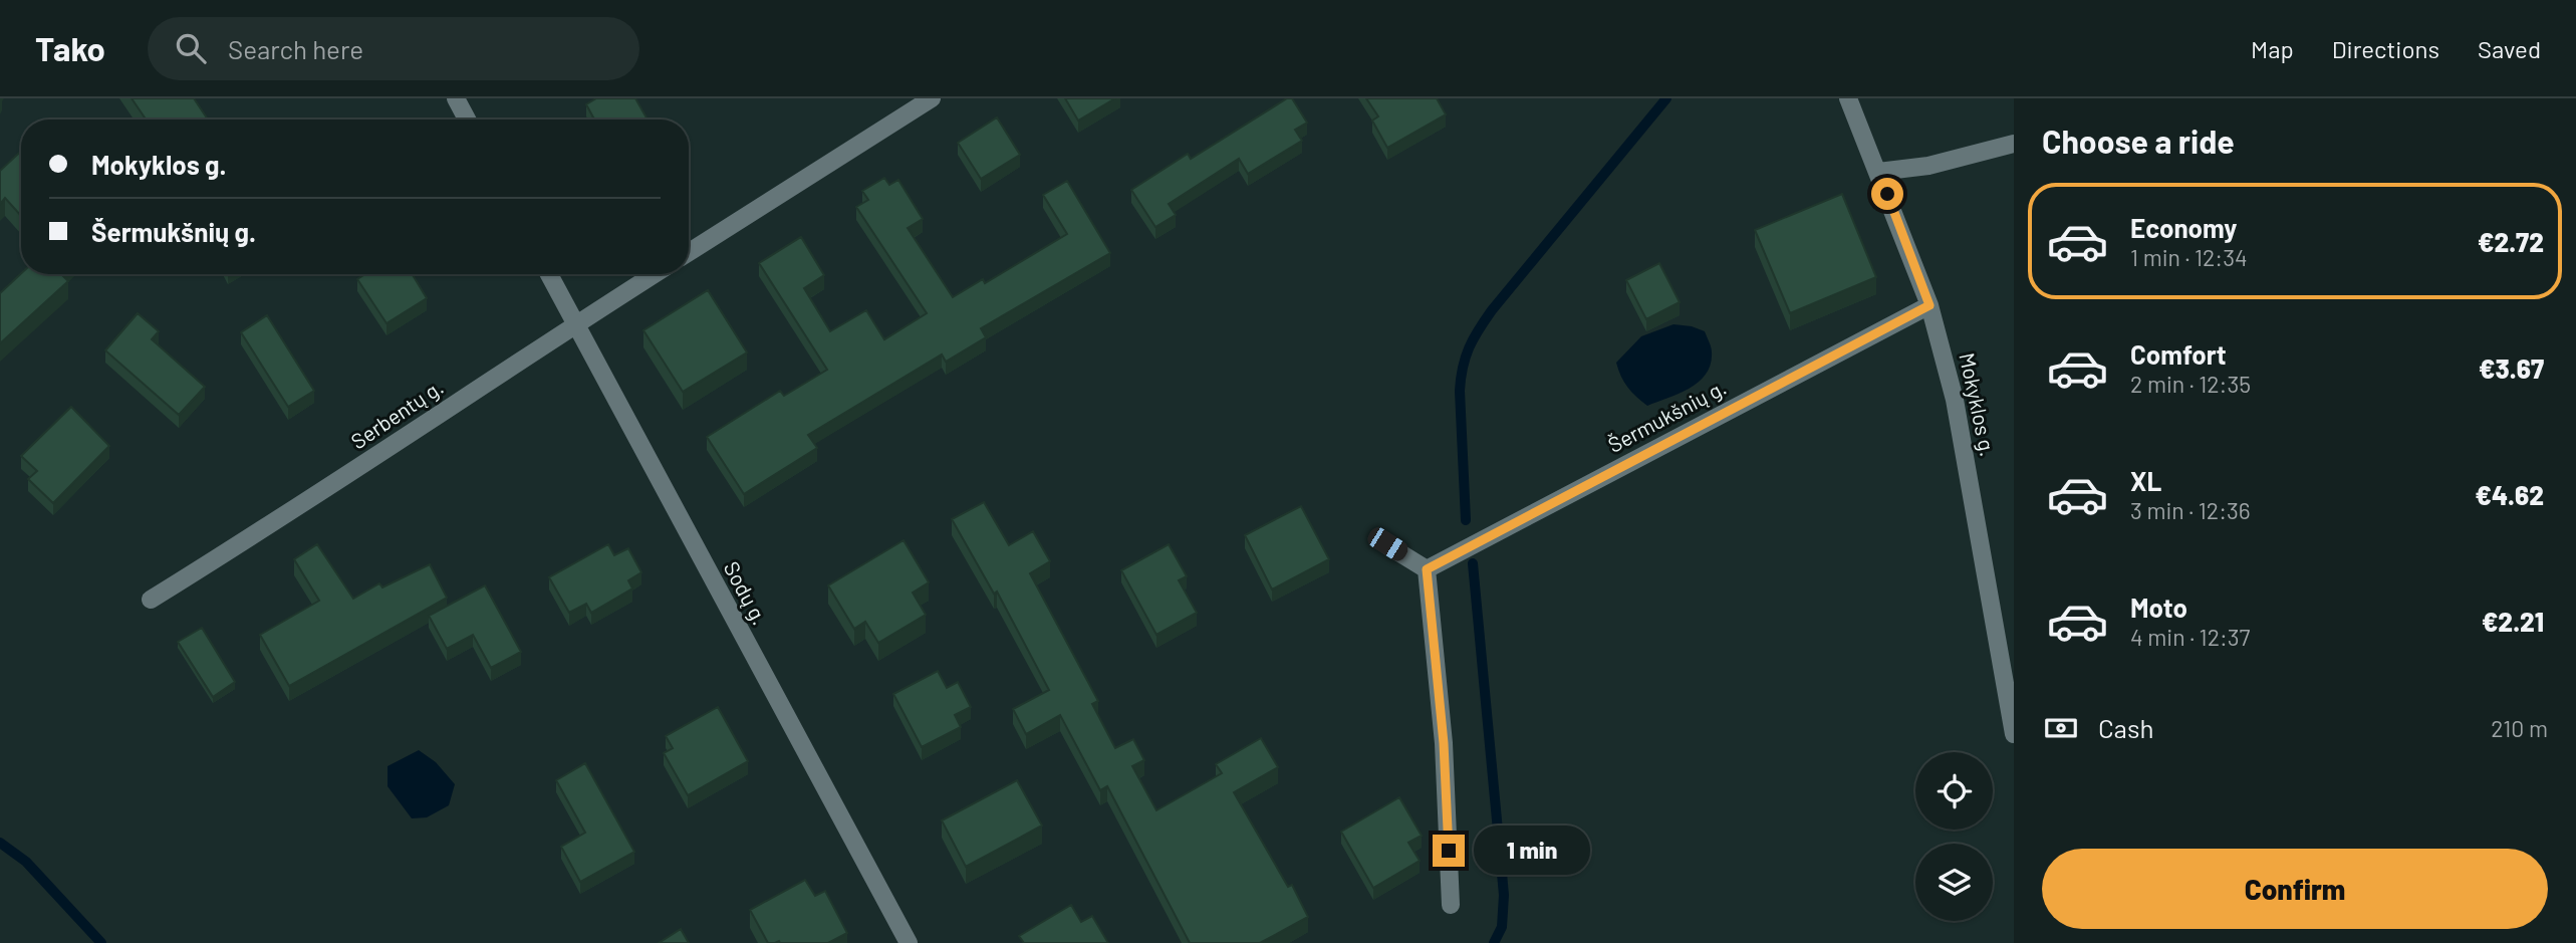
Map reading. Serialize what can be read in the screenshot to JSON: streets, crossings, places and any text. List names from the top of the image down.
{
  "streets": {
    "street": [
      "Mokyklos g.",
      "Serbentų g.",
      "Šermukšnių g.",
      "Sodų g."
    ]
  },
  "crossings": [
    ["Mokyklos g.", "Šermukšnių g."],
    ["Serbentų g.", "Sodų g."]
  ],
  "page": {
    "header": "Tako",
    "search": "Search here",
    "nav": ["Map", "Directions", "Saved"],
    "heading": "Choose a ride",
    "banner": ["Mokyklos g.", "Šermukšnių g."],
    "list": [
      {
        "name": "Economy",
        "note": "1 min · 12:34",
        "value": "€2.72"
      },
      {
        "name": "Comfort",
        "note": "2 min · 12:35",
        "value": "€3.67"
      },
      {
        "name": "XL",
        "note": "3 min · 12:36",
        "value": "€4.62"
      },
      {
        "name": "Moto",
        "note": "4 min · 12:37",
        "value": "€2.21"
      }
    ],
    "pay": ["Cash", "210 m"],
    "bubble": "1 min",
    "buttons": "Confirm"
  }
}
